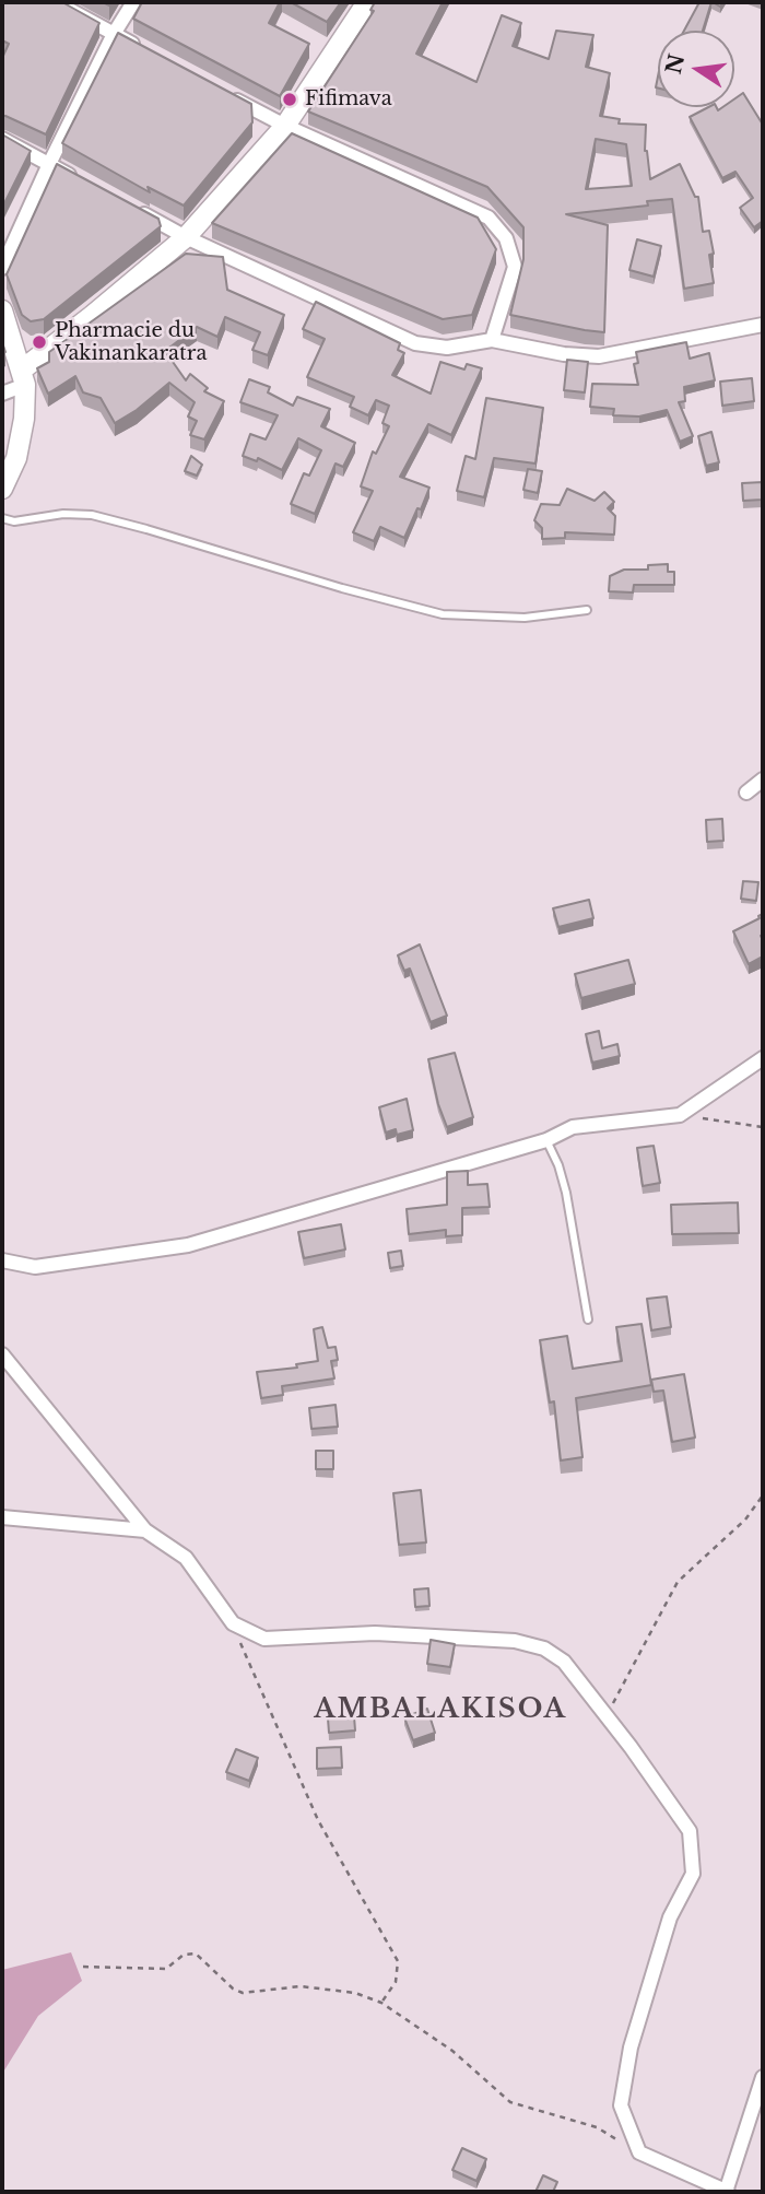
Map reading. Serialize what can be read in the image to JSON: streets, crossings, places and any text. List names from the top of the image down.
{
  "districts": ["AMBALAKISOA"],
  "places": ["Fifimava", "Pharmacie du Vakinankaratra"],
  "north": "left"
}
